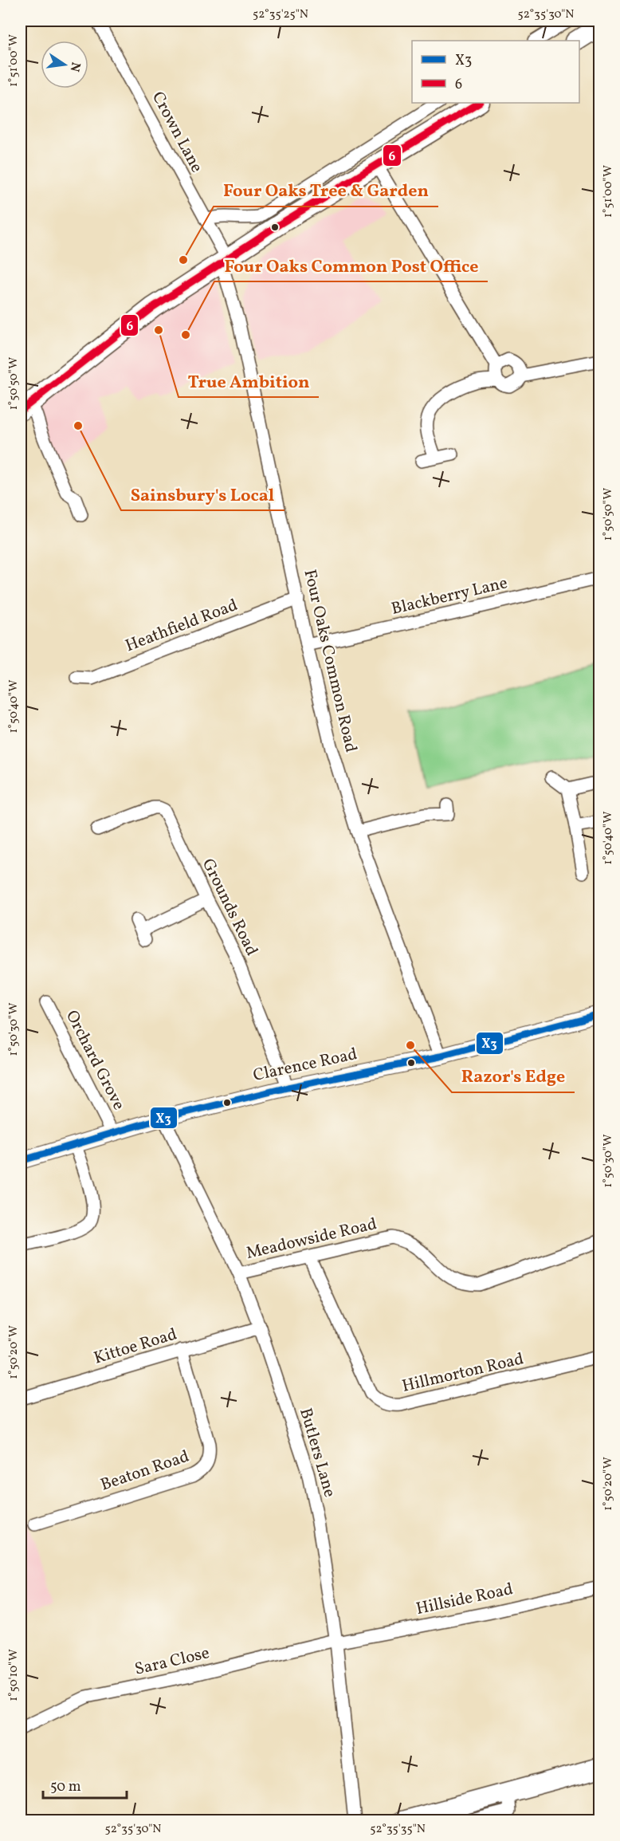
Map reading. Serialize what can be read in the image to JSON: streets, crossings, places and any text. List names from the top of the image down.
{
  "streets": {
    "street": [
      "Crown Lane",
      "Blackberry Lane",
      "Heathfield Road",
      "Four Oaks Common Road",
      "Grounds Road",
      "Orchard Grove",
      "Clarence Road",
      "Meadowside Road",
      "Kittoe Road",
      "Hillmorton Road",
      "Butlers Lane",
      "Beaton Road",
      "Hillside Road",
      "Sara Close"
    ]
  },
  "crossings": [
    ["Crown Lane", "Four Oaks Common Road"],
    ["Blackberry Lane", "Four Oaks Common Road"],
    ["Heathfield Road", "Four Oaks Common Road"],
    ["Four Oaks Common Road", "Clarence Road"],
    ["Grounds Road", "Clarence Road"],
    ["Orchard Grove", "Clarence Road"],
    ["Clarence Road", "Butlers Lane"],
    ["Meadowside Road", "Hillmorton Road"],
    ["Meadowside Road", "Butlers Lane"],
    ["Kittoe Road", "Butlers Lane"],
    ["Kittoe Road", "Beaton Road"],
    ["Butlers Lane", "Hillside Road"],
    ["Butlers Lane", "Sara Close"],
    ["Hillside Road", "Sara Close"]
  ],
  "places": [
    "Four Oaks Tree & Garden",
    "True Ambition",
    "Four Oaks Common Post Office",
    "Sainsbury's Local",
    "Razor's Edge"
  ],
  "lines": ["transit line 6", "transit line X3"],
  "legend": ["X3", "6"],
  "scale_bar": "50 m",
  "north": "right",
  "coordinates": [
    "52°35'25\"N",
    "52°35'30\"N",
    "1°51'00\"W",
    "1°50'50\"W",
    "1°50'40\"W",
    "1°50'30\"W",
    "1°50'20\"W",
    "1°50'10\"W",
    "52°35'35\"N"
  ]
}
